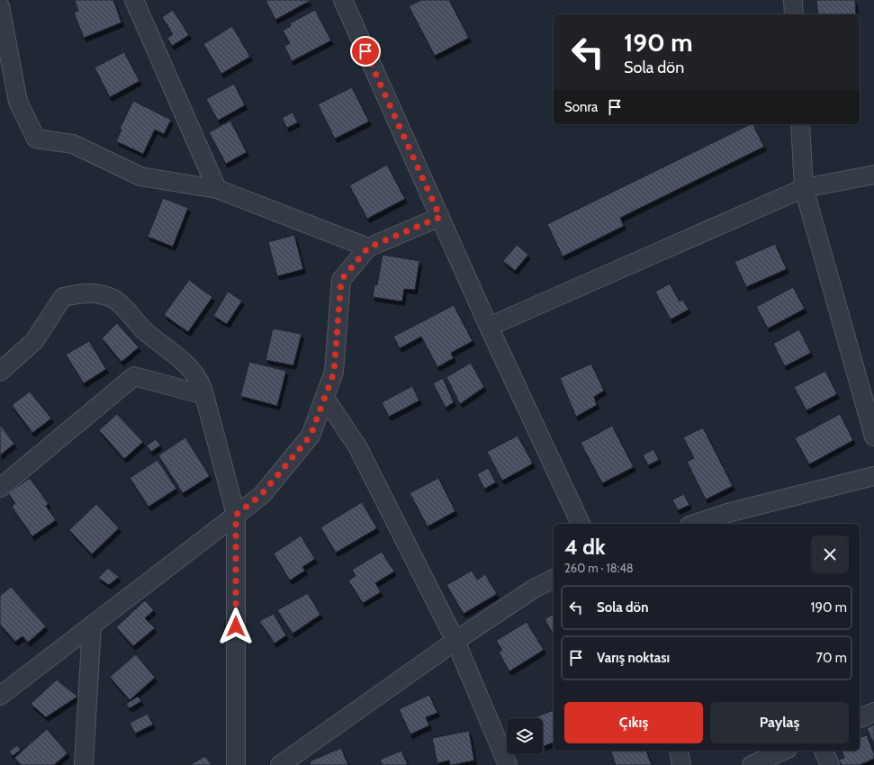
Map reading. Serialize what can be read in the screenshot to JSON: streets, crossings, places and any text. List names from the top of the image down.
{
  "page": {
    "turn": ["190 m", "Sola dön"],
    "then": "Sonra",
    "heading": ["4 dk", "260 m · 18:48"],
    "list": [
      {
        "name": "Sola dön",
        "value": "190 m"
      },
      {
        "name": "Varış noktası",
        "value": "70 m"
      }
    ],
    "buttons": ["Çıkış", "Paylaş"]
  }
}
